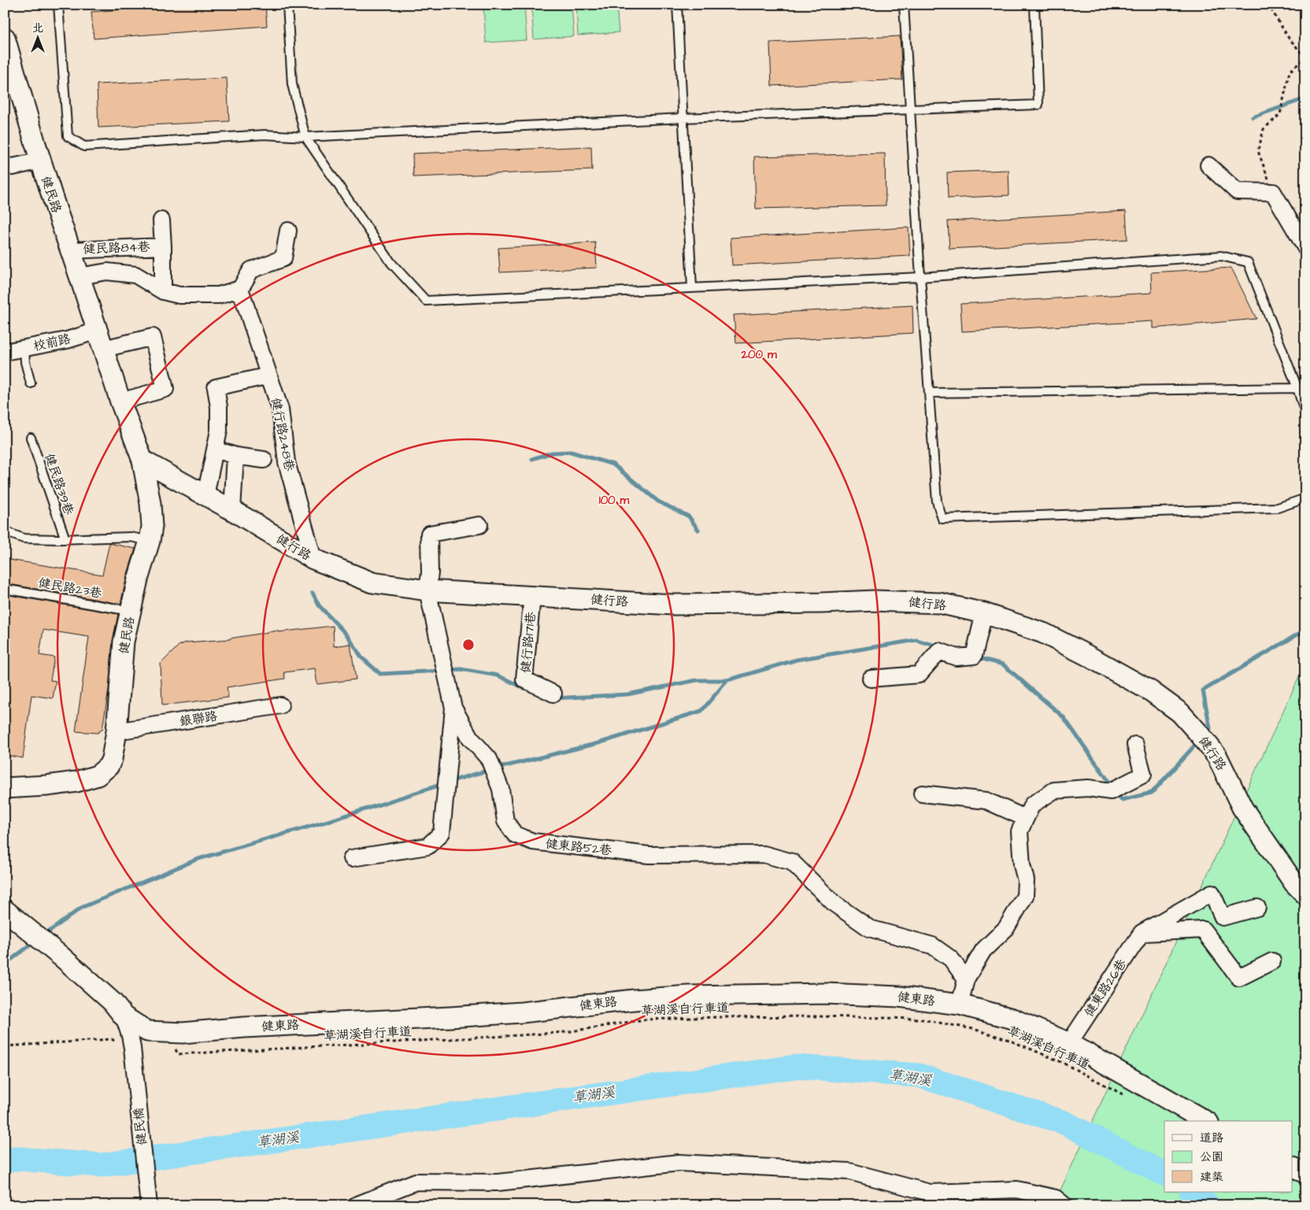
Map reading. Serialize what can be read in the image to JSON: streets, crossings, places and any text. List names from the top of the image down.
{
  "streets": {
    "street": [
      "健民路",
      "健民路84巷",
      "校前路",
      "健行路248巷",
      "健行路",
      "健行路171巷",
      "銀聯路",
      "健東路52巷",
      "健東路26巷",
      "健東路",
      "健民橋"
    ],
    "lane": ["健民路39巷", "健民路23巷"],
    "path": ["草湖溪自行車道"]
  },
  "crossings": [
    ["健民路", "健民路84巷"],
    ["健民路", "校前路"],
    ["健民路", "健行路"],
    ["健民路", "健民路23巷"],
    ["健民路", "銀聯路"],
    ["健行路248巷", "健行路"],
    ["健行路", "健行路171巷"],
    ["健東路26巷", "健東路"],
    ["健東路", "健民橋"]
  ],
  "water": ["草湖溪"],
  "legend": ["道路", "公園", "建築"],
  "north": "top",
  "rings": ["200 m", "100 m"]
}
